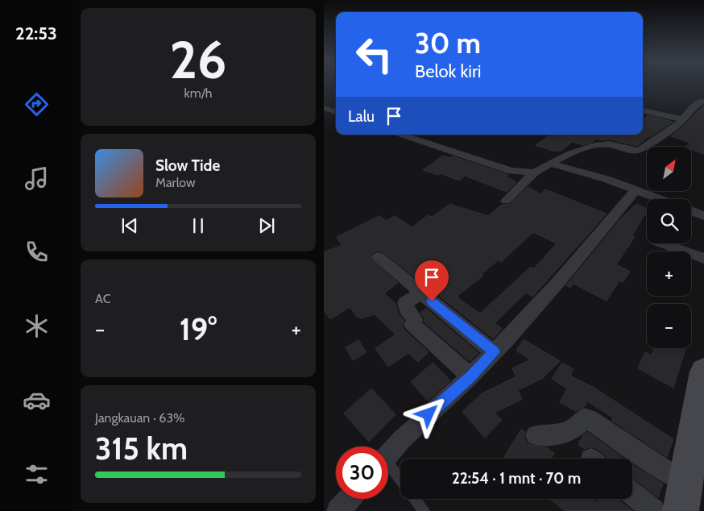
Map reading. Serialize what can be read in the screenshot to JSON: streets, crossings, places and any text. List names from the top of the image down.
{
  "north": "top right",
  "page": {
    "tabs": "22:53",
    "tile": [
      ["26", "km/h"],
      "AC",
      ["Jangkauan · 63%", "315 km"]
    ],
    "turn": ["30 m", "Belok kiri"],
    "then": "Lalu",
    "map_buttons": ["+", "−"],
    "song": ["Slow Tide", "Marlow"],
    "heat": ["−", "19°", "+"],
    "limit": "30",
    "trip": "22:54 · 1 mnt · 70 m"
  }
}
